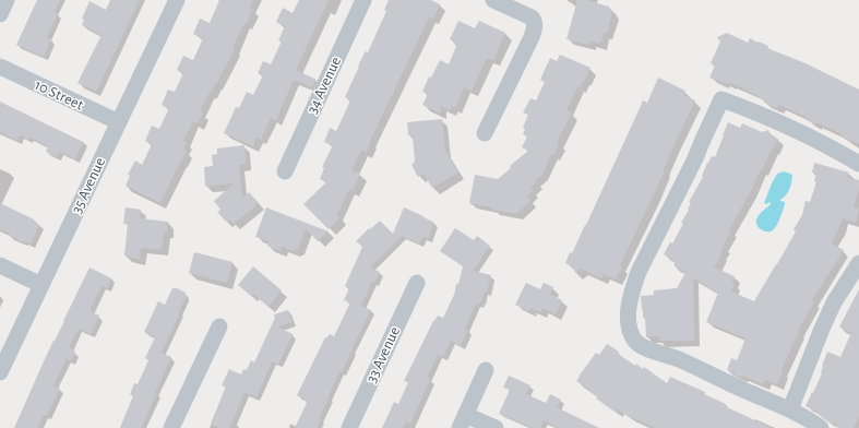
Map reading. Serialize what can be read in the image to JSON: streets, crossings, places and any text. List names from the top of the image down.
{
  "streets": {
    "street": [
      "34 Avenue",
      "10 Street",
      "35 Avenue",
      "33 Avenue"
    ]
  },
  "crossings": [
    ["10 Street", "35 Avenue"]
  ]
}
